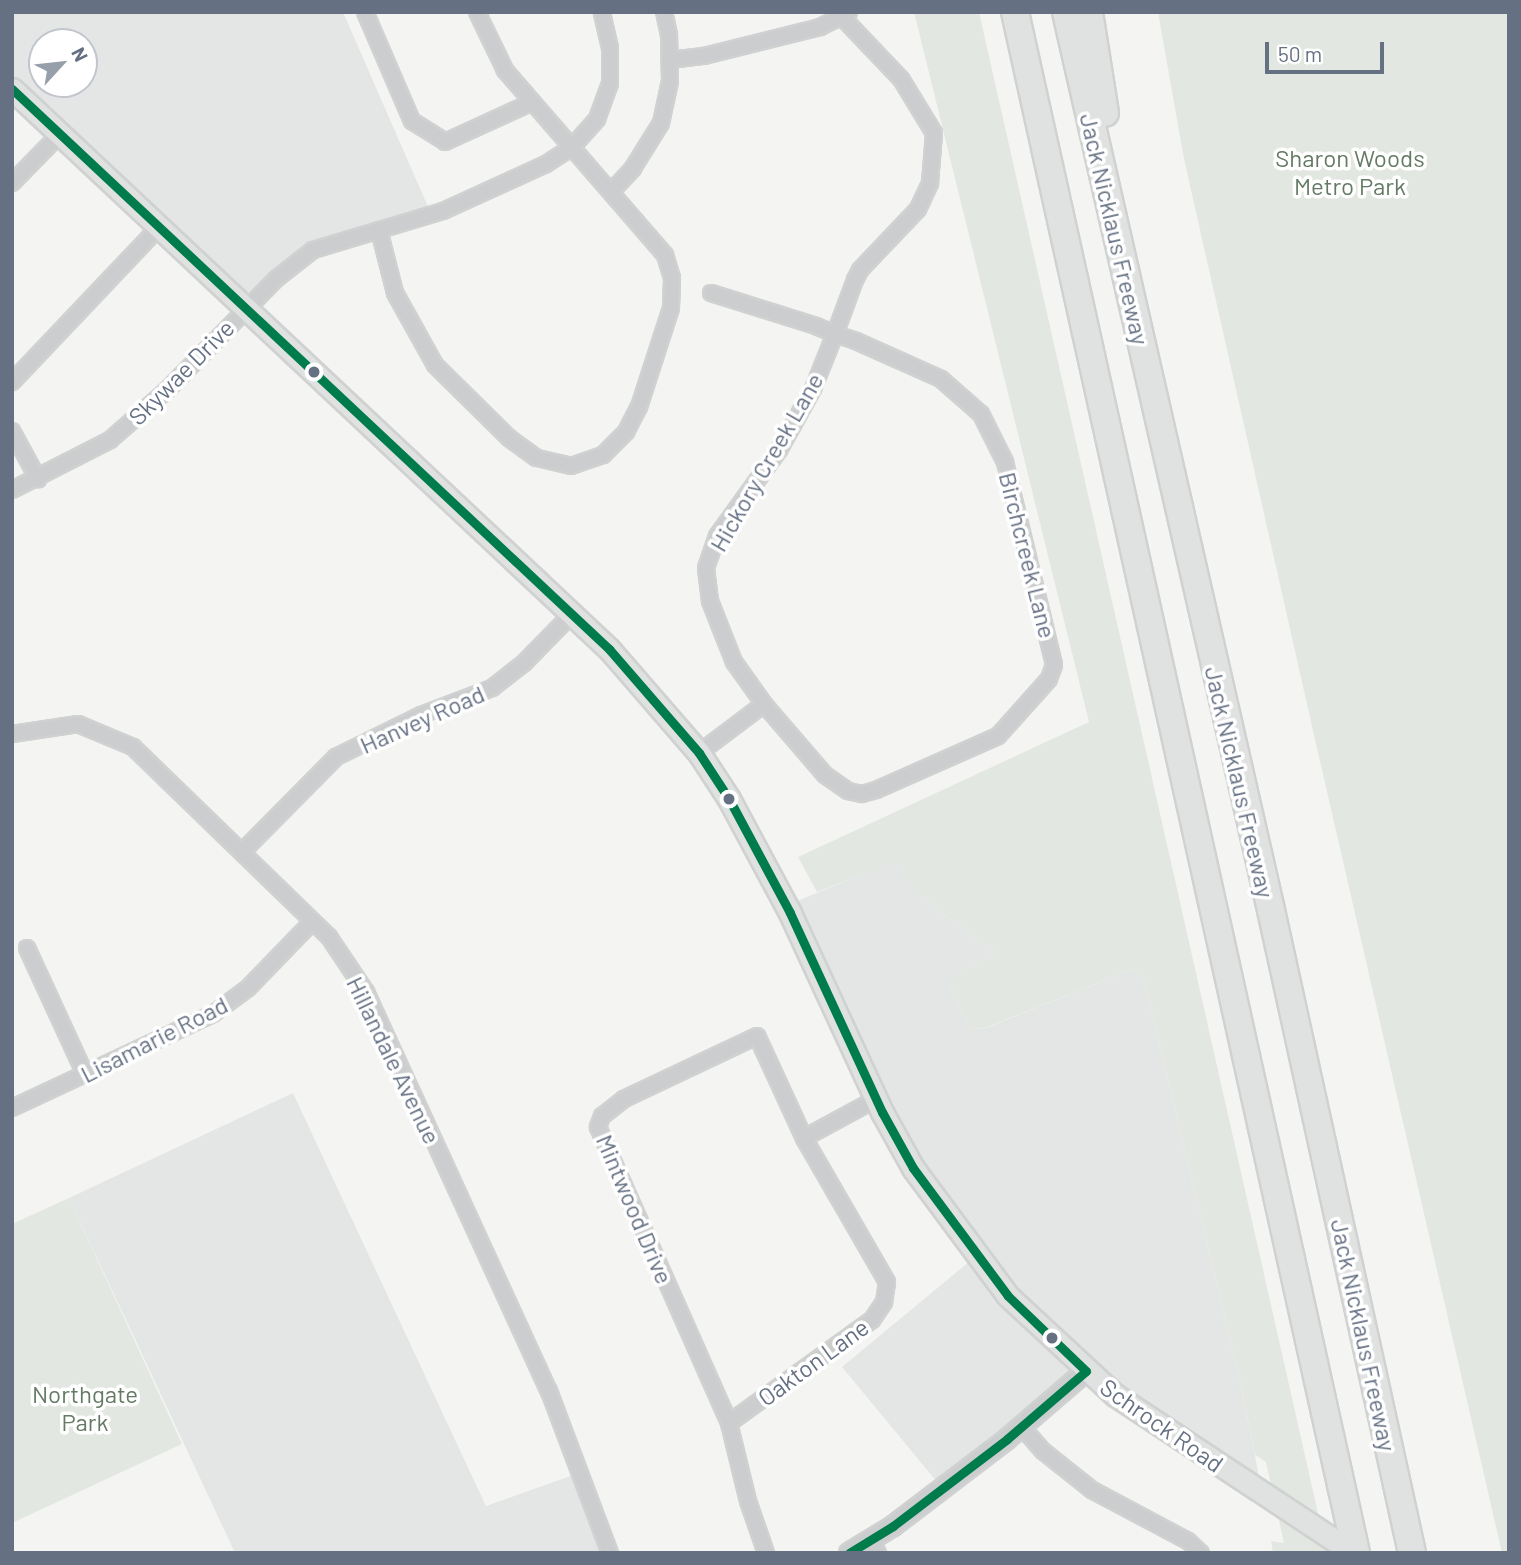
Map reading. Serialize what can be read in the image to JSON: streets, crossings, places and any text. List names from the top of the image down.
{
  "streets": {
    "highway": ["Jack Nicklaus Freeway"],
    "main road": ["Schrock Road"],
    "street": [
      "Skywae Drive",
      "Hickory Creek Lane",
      "Birchcreek Lane",
      "Hanvey Road",
      "Lisamarie Road",
      "Hillandale Avenue",
      "Mintwood Drive",
      "Oakton Lane"
    ]
  },
  "crossings": [
    ["Jack Nicklaus Freeway", "Schrock Road"],
    ["Skywae Drive", "Schrock Road"],
    ["Hickory Creek Lane", "Birchcreek Lane"],
    ["Hanvey Road", "Hillandale Avenue"],
    ["Hanvey Road", "Schrock Road"],
    ["Lisamarie Road", "Hillandale Avenue"],
    ["Mintwood Drive", "Oakton Lane"]
  ],
  "parks": ["Sharon Woods Metro Park", "Northgate Park"],
  "scale_bar": "50 m",
  "north": "top right"
}
